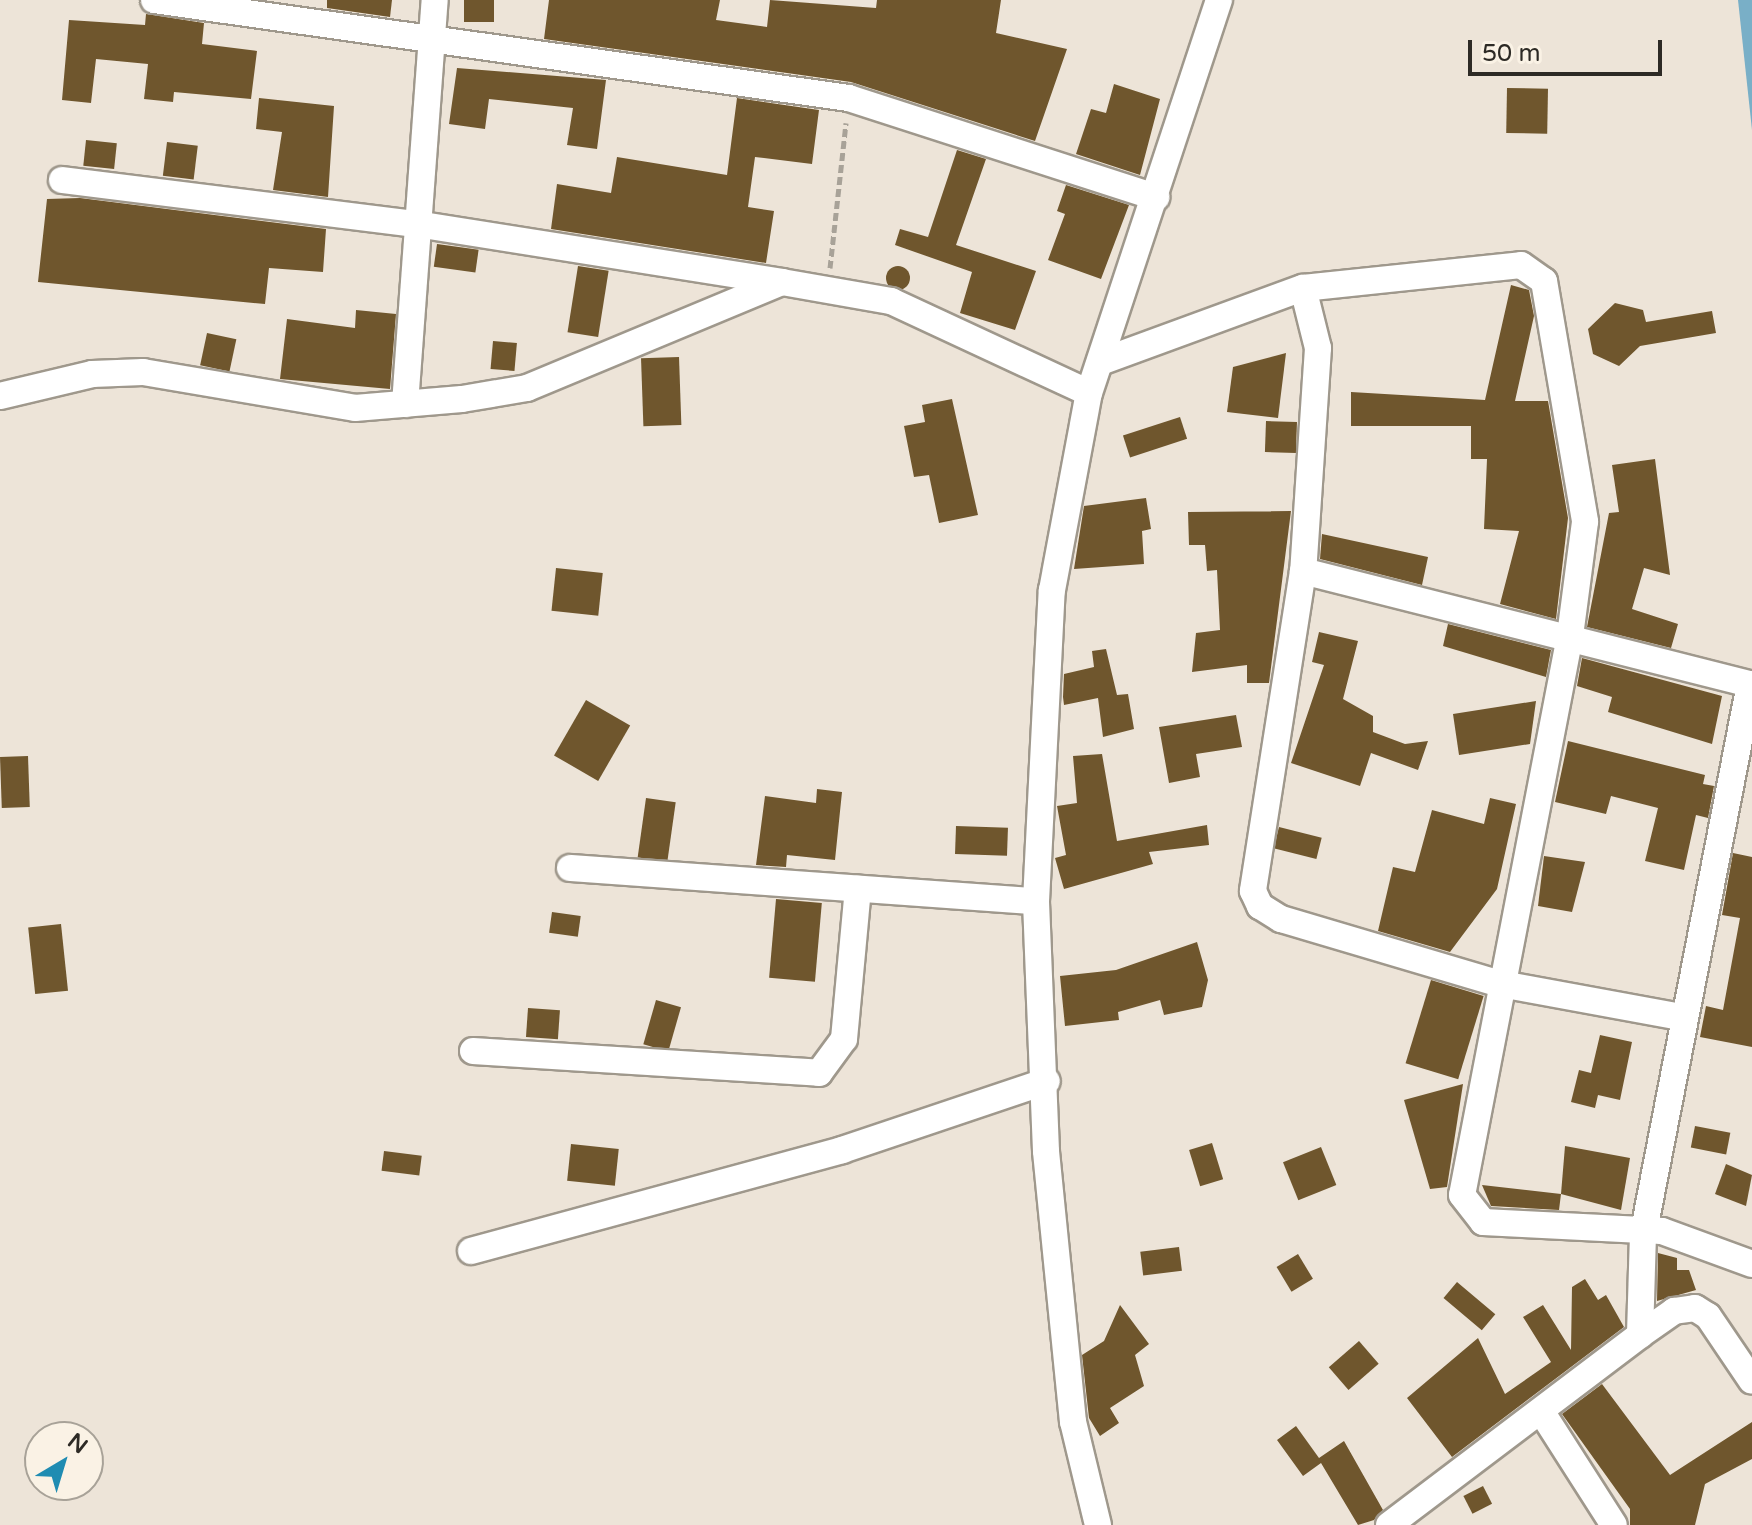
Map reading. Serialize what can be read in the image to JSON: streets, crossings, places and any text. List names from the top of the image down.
{
  "scale_bar": "50 m",
  "north": "top right"
}
